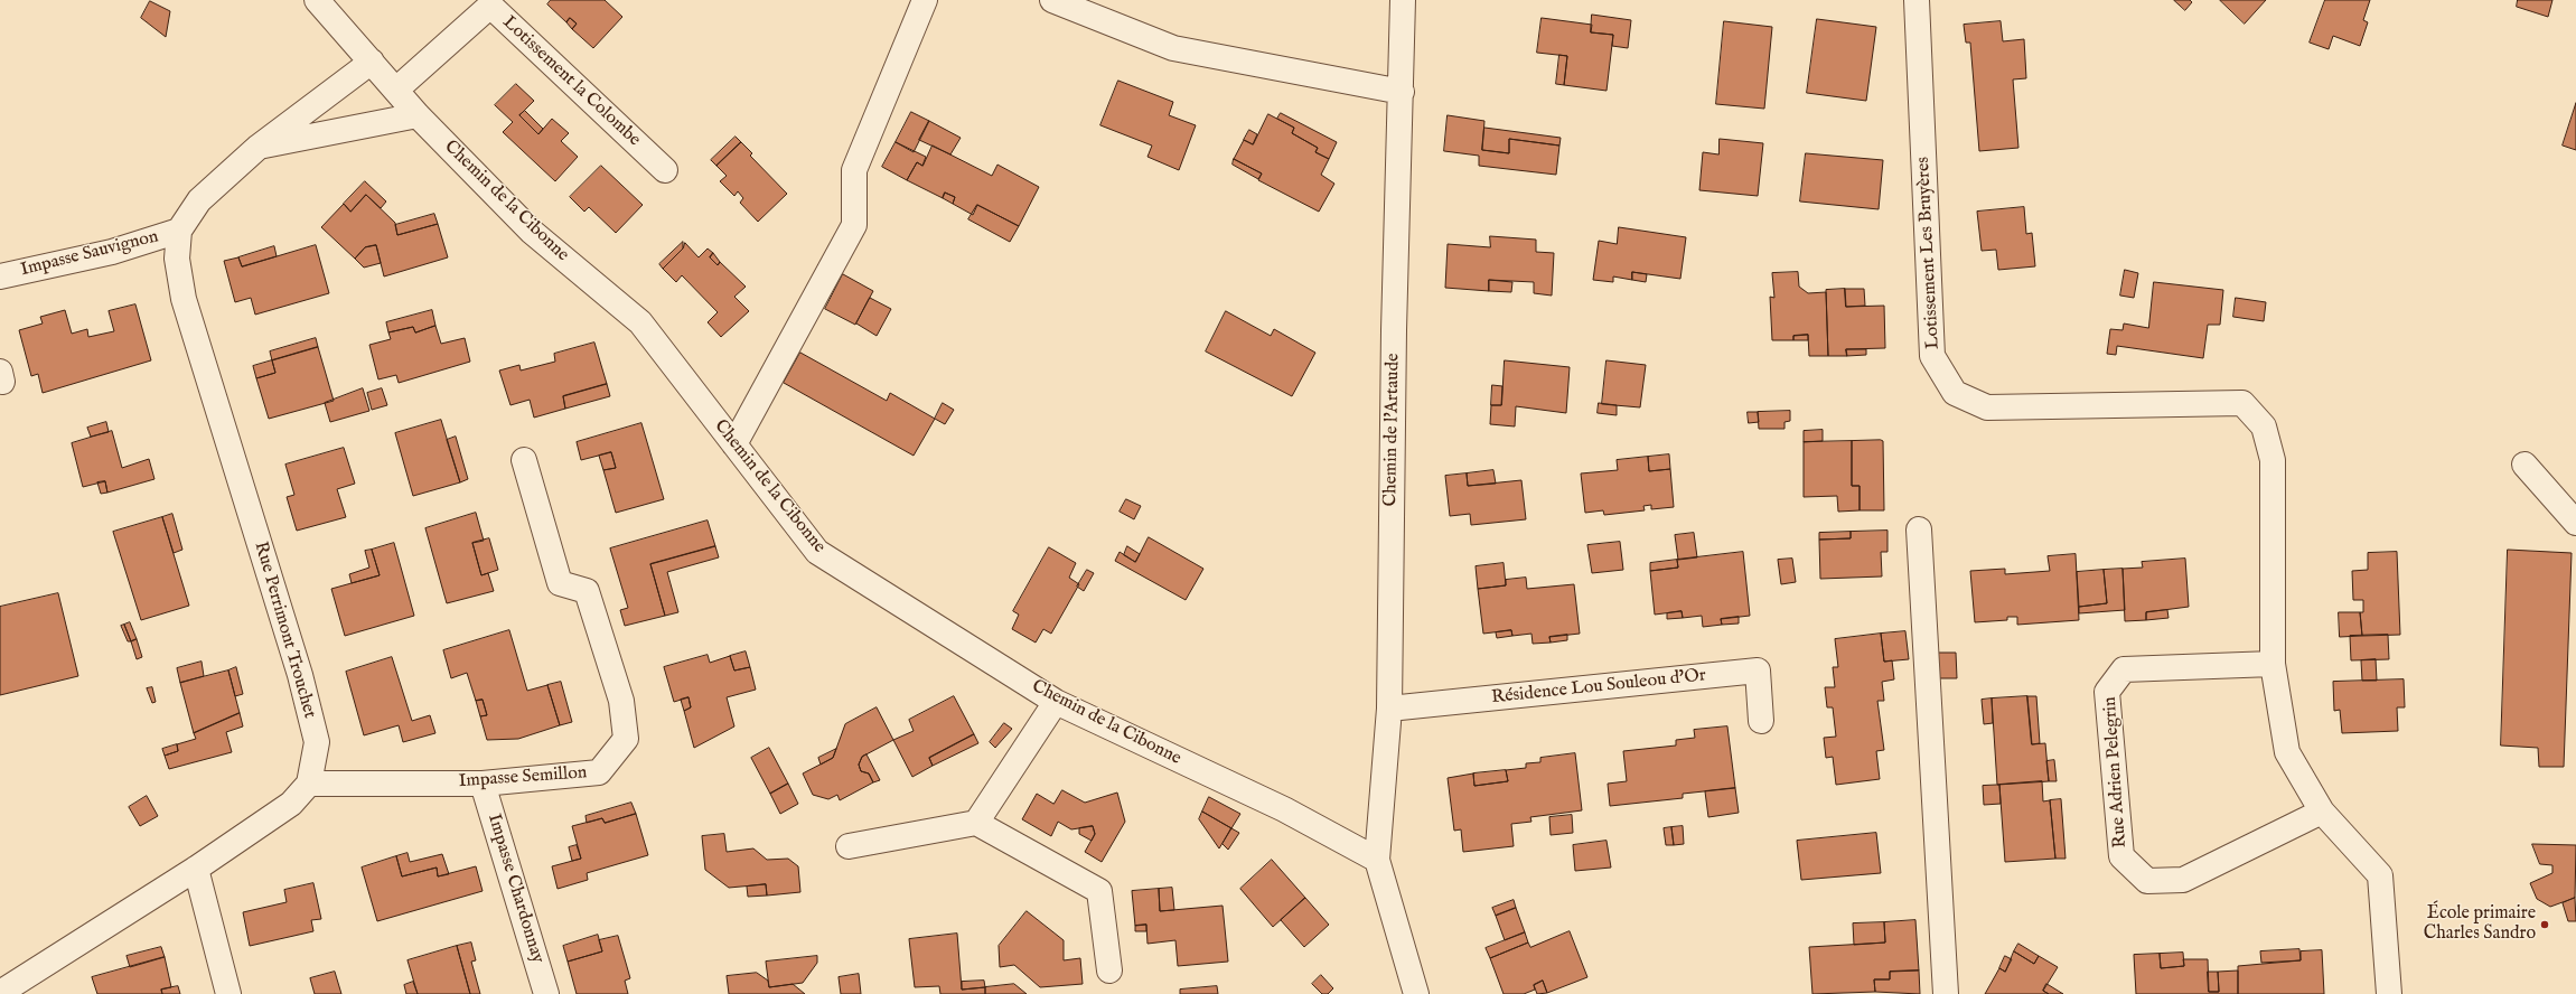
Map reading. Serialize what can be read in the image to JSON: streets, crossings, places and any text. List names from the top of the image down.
{
  "streets": {
    "street": [
      "Lotissement la Colombe",
      "Chemin de la Cibonne",
      "Lotissement Les Bruyères",
      "Impasse Sauvignon",
      "Chemin de l'Artaude",
      "Rue Perrimont Trouchet",
      "Résidence Lou Souleou d'Or",
      "Rue Adrien Pelegrin",
      "Impasse Semillon",
      "Impasse Chardonnay"
    ]
  },
  "crossings": [
    ["Lotissement la Colombe", "Chemin de la Cibonne"],
    ["Chemin de la Cibonne", "Chemin de l'Artaude"],
    ["Chemin de la Cibonne", "Rue Perrimont Trouchet"],
    ["Lotissement Les Bruyères", "Rue Adrien Pelegrin"],
    ["Impasse Sauvignon", "Rue Perrimont Trouchet"],
    ["Chemin de l'Artaude", "Résidence Lou Souleou d'Or"],
    ["Rue Perrimont Trouchet", "Impasse Semillon"],
    ["Impasse Semillon", "Impasse Chardonnay"]
  ],
  "places": ["École primaire Charles Sandro"]
}
